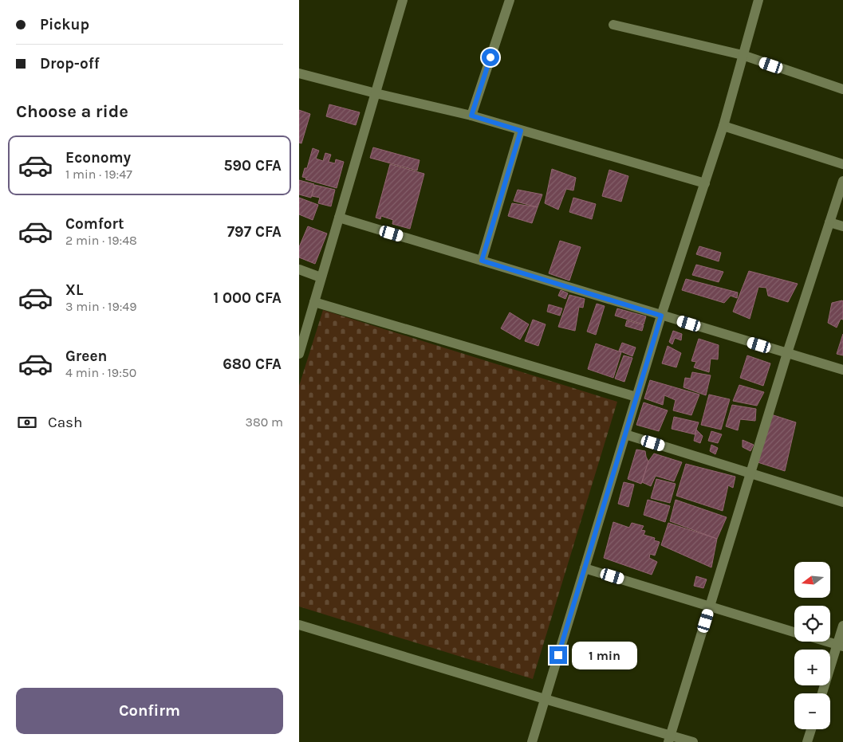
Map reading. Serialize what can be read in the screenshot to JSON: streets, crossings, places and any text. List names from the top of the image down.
{
  "north": "left",
  "page": {
    "banner": ["Pickup", "Drop-off"],
    "heading": "Choose a ride",
    "list": [
      {
        "name": "Economy",
        "note": "1 min · 19:47",
        "value": "590 CFA"
      },
      {
        "name": "Comfort",
        "note": "2 min · 19:48",
        "value": "797 CFA"
      },
      {
        "name": "XL",
        "note": "3 min · 19:49",
        "value": "1 000 CFA"
      },
      {
        "name": "Green",
        "note": "4 min · 19:50",
        "value": "680 CFA"
      }
    ],
    "pay": ["Cash", "380 m"],
    "map_buttons": ["+", "−"],
    "bubble": "1 min",
    "buttons": "Confirm"
  }
}
